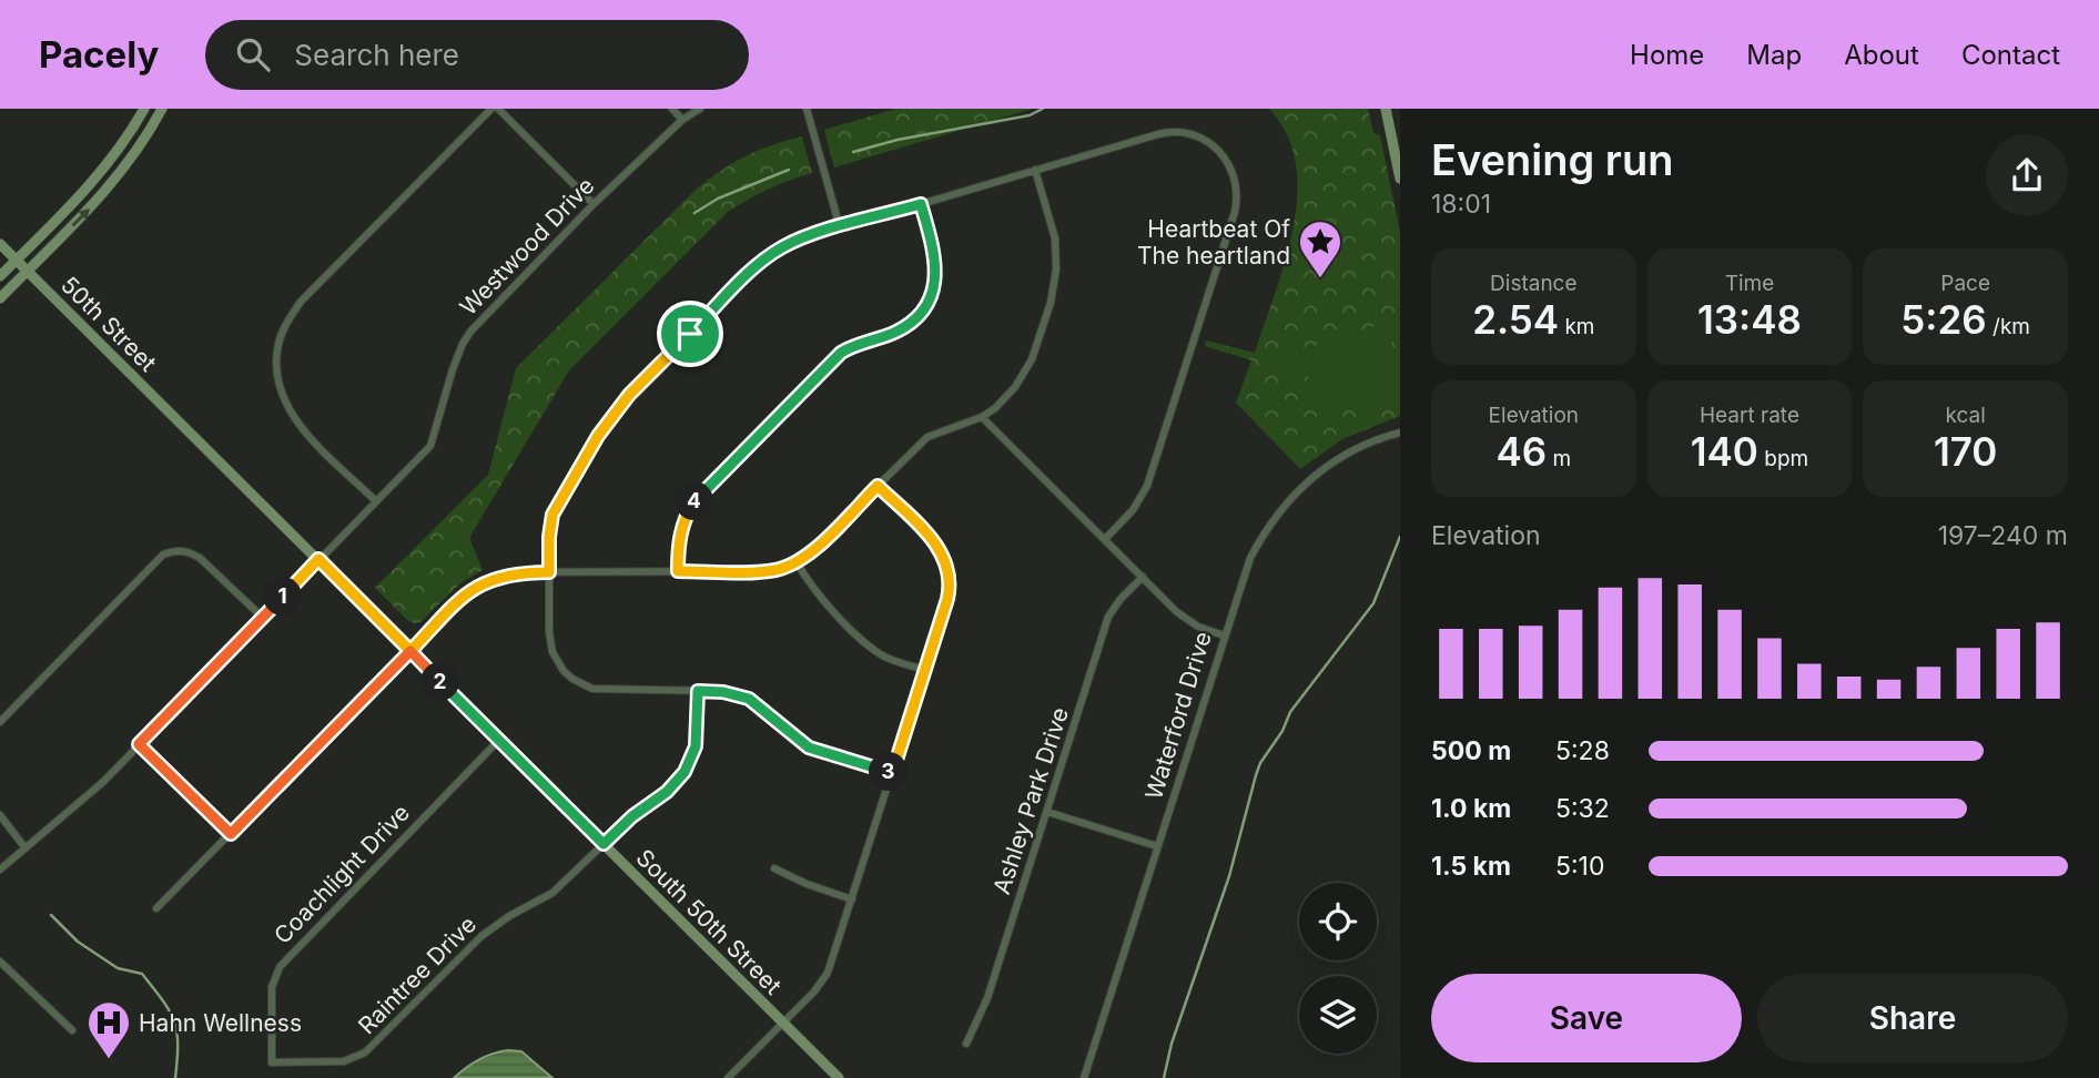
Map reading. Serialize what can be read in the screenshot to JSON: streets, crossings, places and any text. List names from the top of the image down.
{
  "streets": {
    "main road": ["50th Street", "South 50th Street"],
    "street": [
      "Westwood Drive",
      "Waterford Drive",
      "Ashley Park Drive",
      "Coachlight Drive",
      "Raintree Drive"
    ]
  },
  "crossings": [
    ["Westwood Drive", "South 50th Street"],
    ["50th Street", "South 50th Street"],
    ["Coachlight Drive", "South 50th Street"],
    ["Coachlight Drive", "Raintree Drive"],
    ["South 50th Street", "Raintree Drive"]
  ],
  "places": {
    "place": ["Heartbeat Of The heartland"],
    "hospital": ["Hahn Wellness"]
  },
  "page": {
    "header": "Pacely",
    "search": "Search here",
    "nav": [
      "Home",
      "Map",
      "About",
      "Contact"
    ],
    "heading": ["Evening run", "18:01"],
    "stats": [
      ["Distance", "2.54 km"],
      ["Time", "13:48"],
      ["Pace", "5:26 /km"],
      ["Elevation", "46 m"],
      ["Heart rate", "140 bpm"],
      ["kcal", "170"]
    ],
    "pins": [
      "4",
      "1",
      "2",
      "3"
    ],
    "chart": ["Elevation", "197–240 m"],
    "list": [
      {
        "name": "500 m",
        "note": "5:28"
      },
      {
        "name": "1.0 km",
        "note": "5:32"
      },
      {
        "name": "1.5 km",
        "note": "5:10"
      }
    ],
    "buttons": ["Save", "Share"]
  }
}
